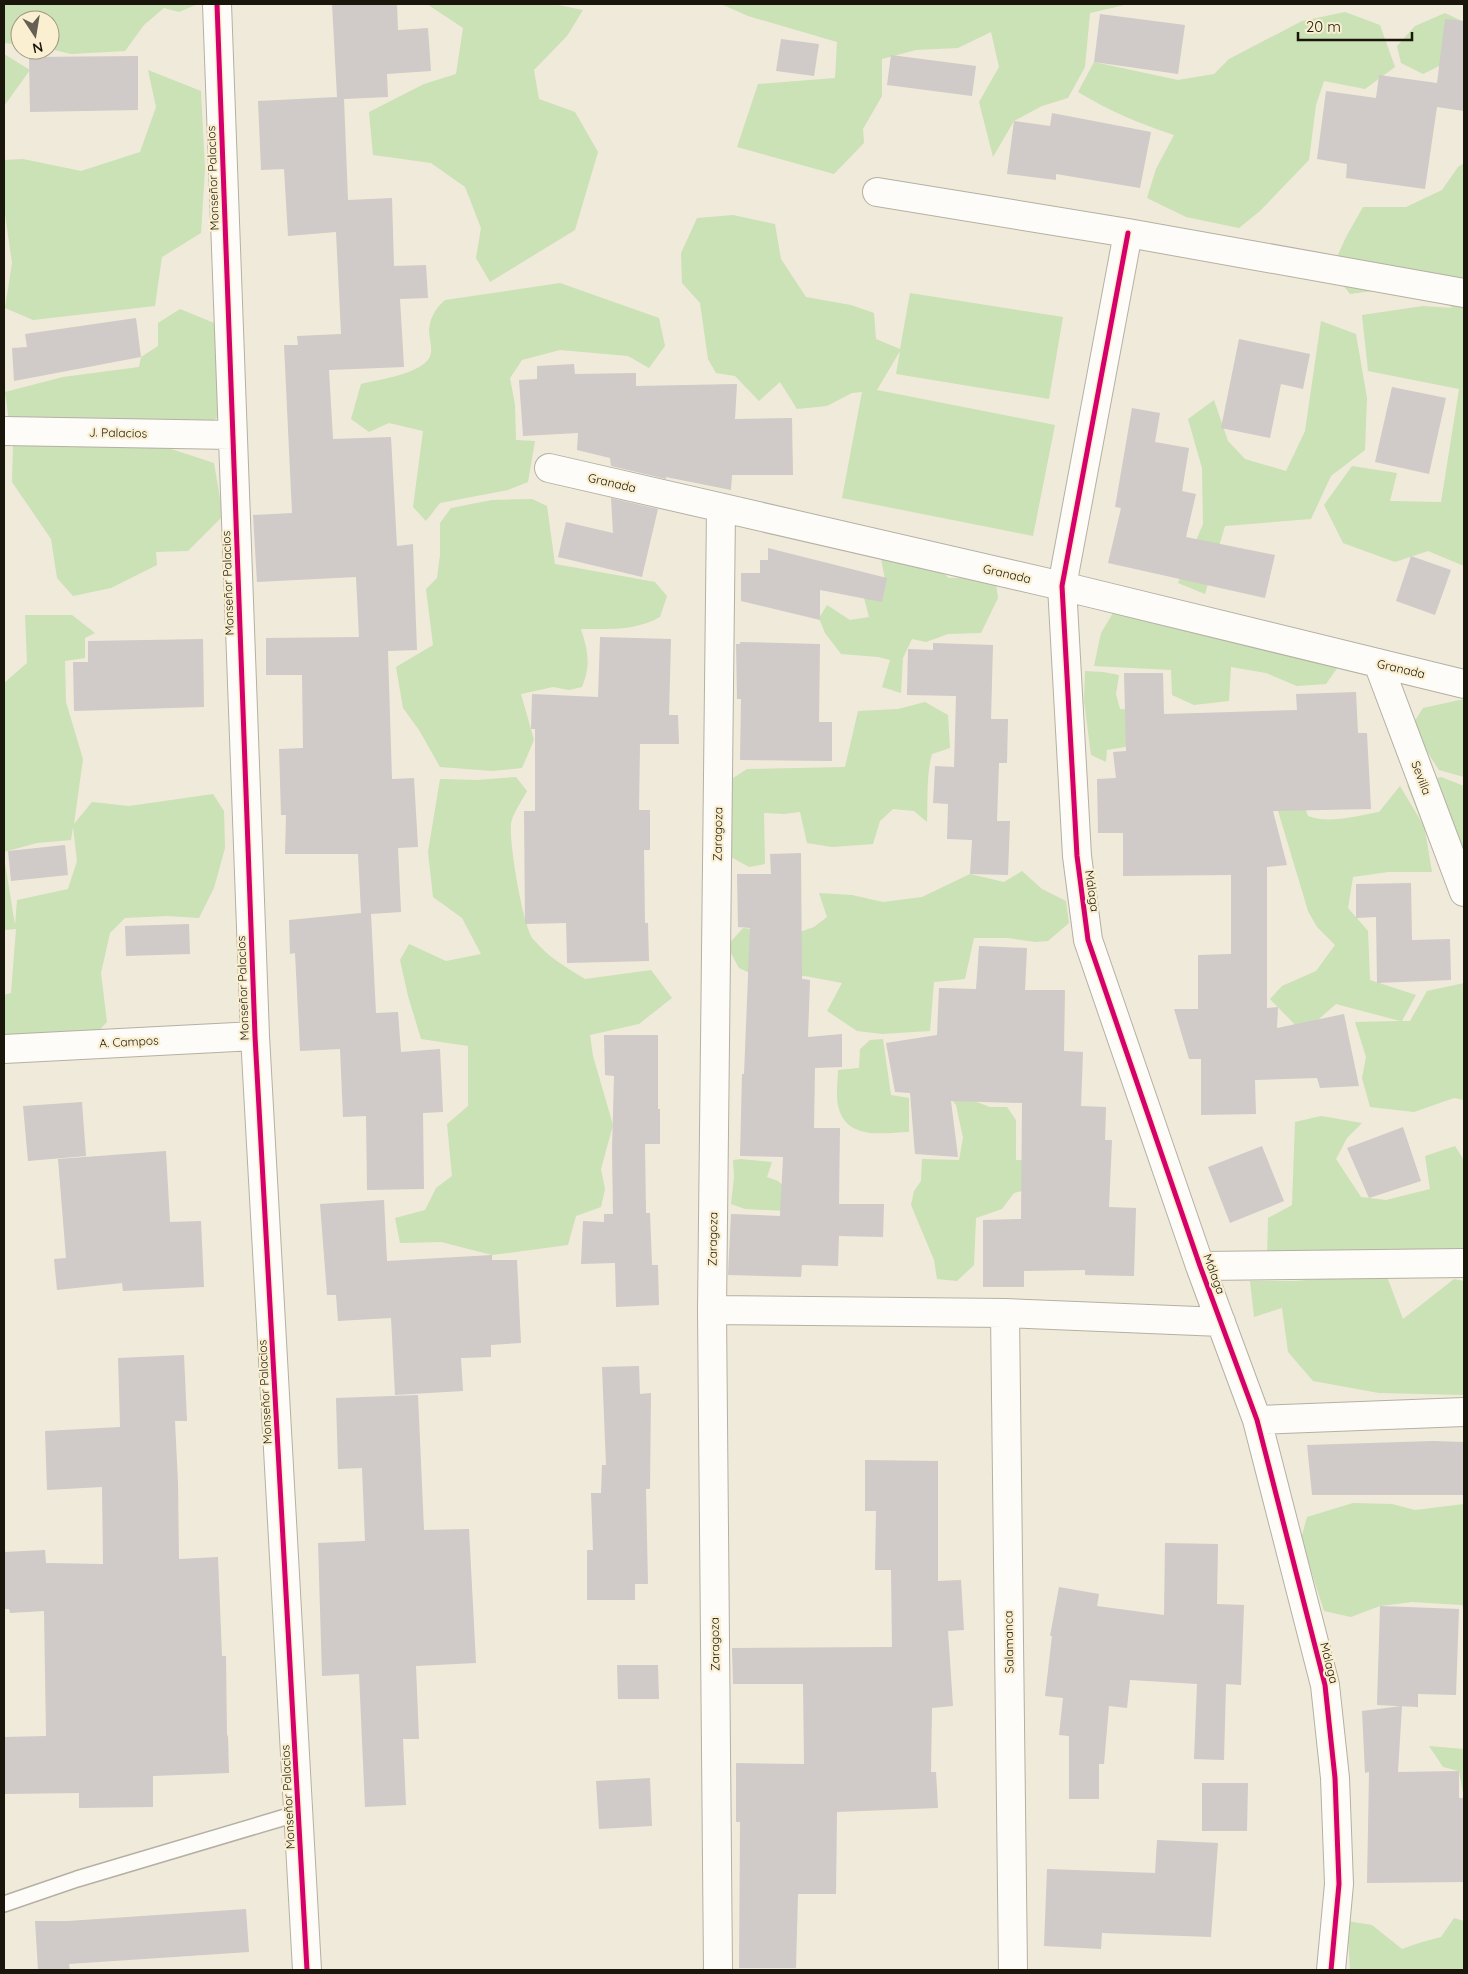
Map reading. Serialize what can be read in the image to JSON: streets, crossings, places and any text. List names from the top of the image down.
{
  "streets": {
    "street": [
      "Monseñor Palacios",
      "J. Palacios",
      "Granada",
      "Sevilla",
      "Zaragoza",
      "Málaga",
      "A. Campos",
      "Salamanca"
    ]
  },
  "crossings": [
    ["Monseñor Palacios", "J. Palacios"],
    ["Monseñor Palacios", "A. Campos"],
    ["Granada", "Sevilla"],
    ["Granada", "Zaragoza"],
    ["Granada", "Málaga"]
  ],
  "scale_bar": "20 m",
  "north": "bottom"
}
